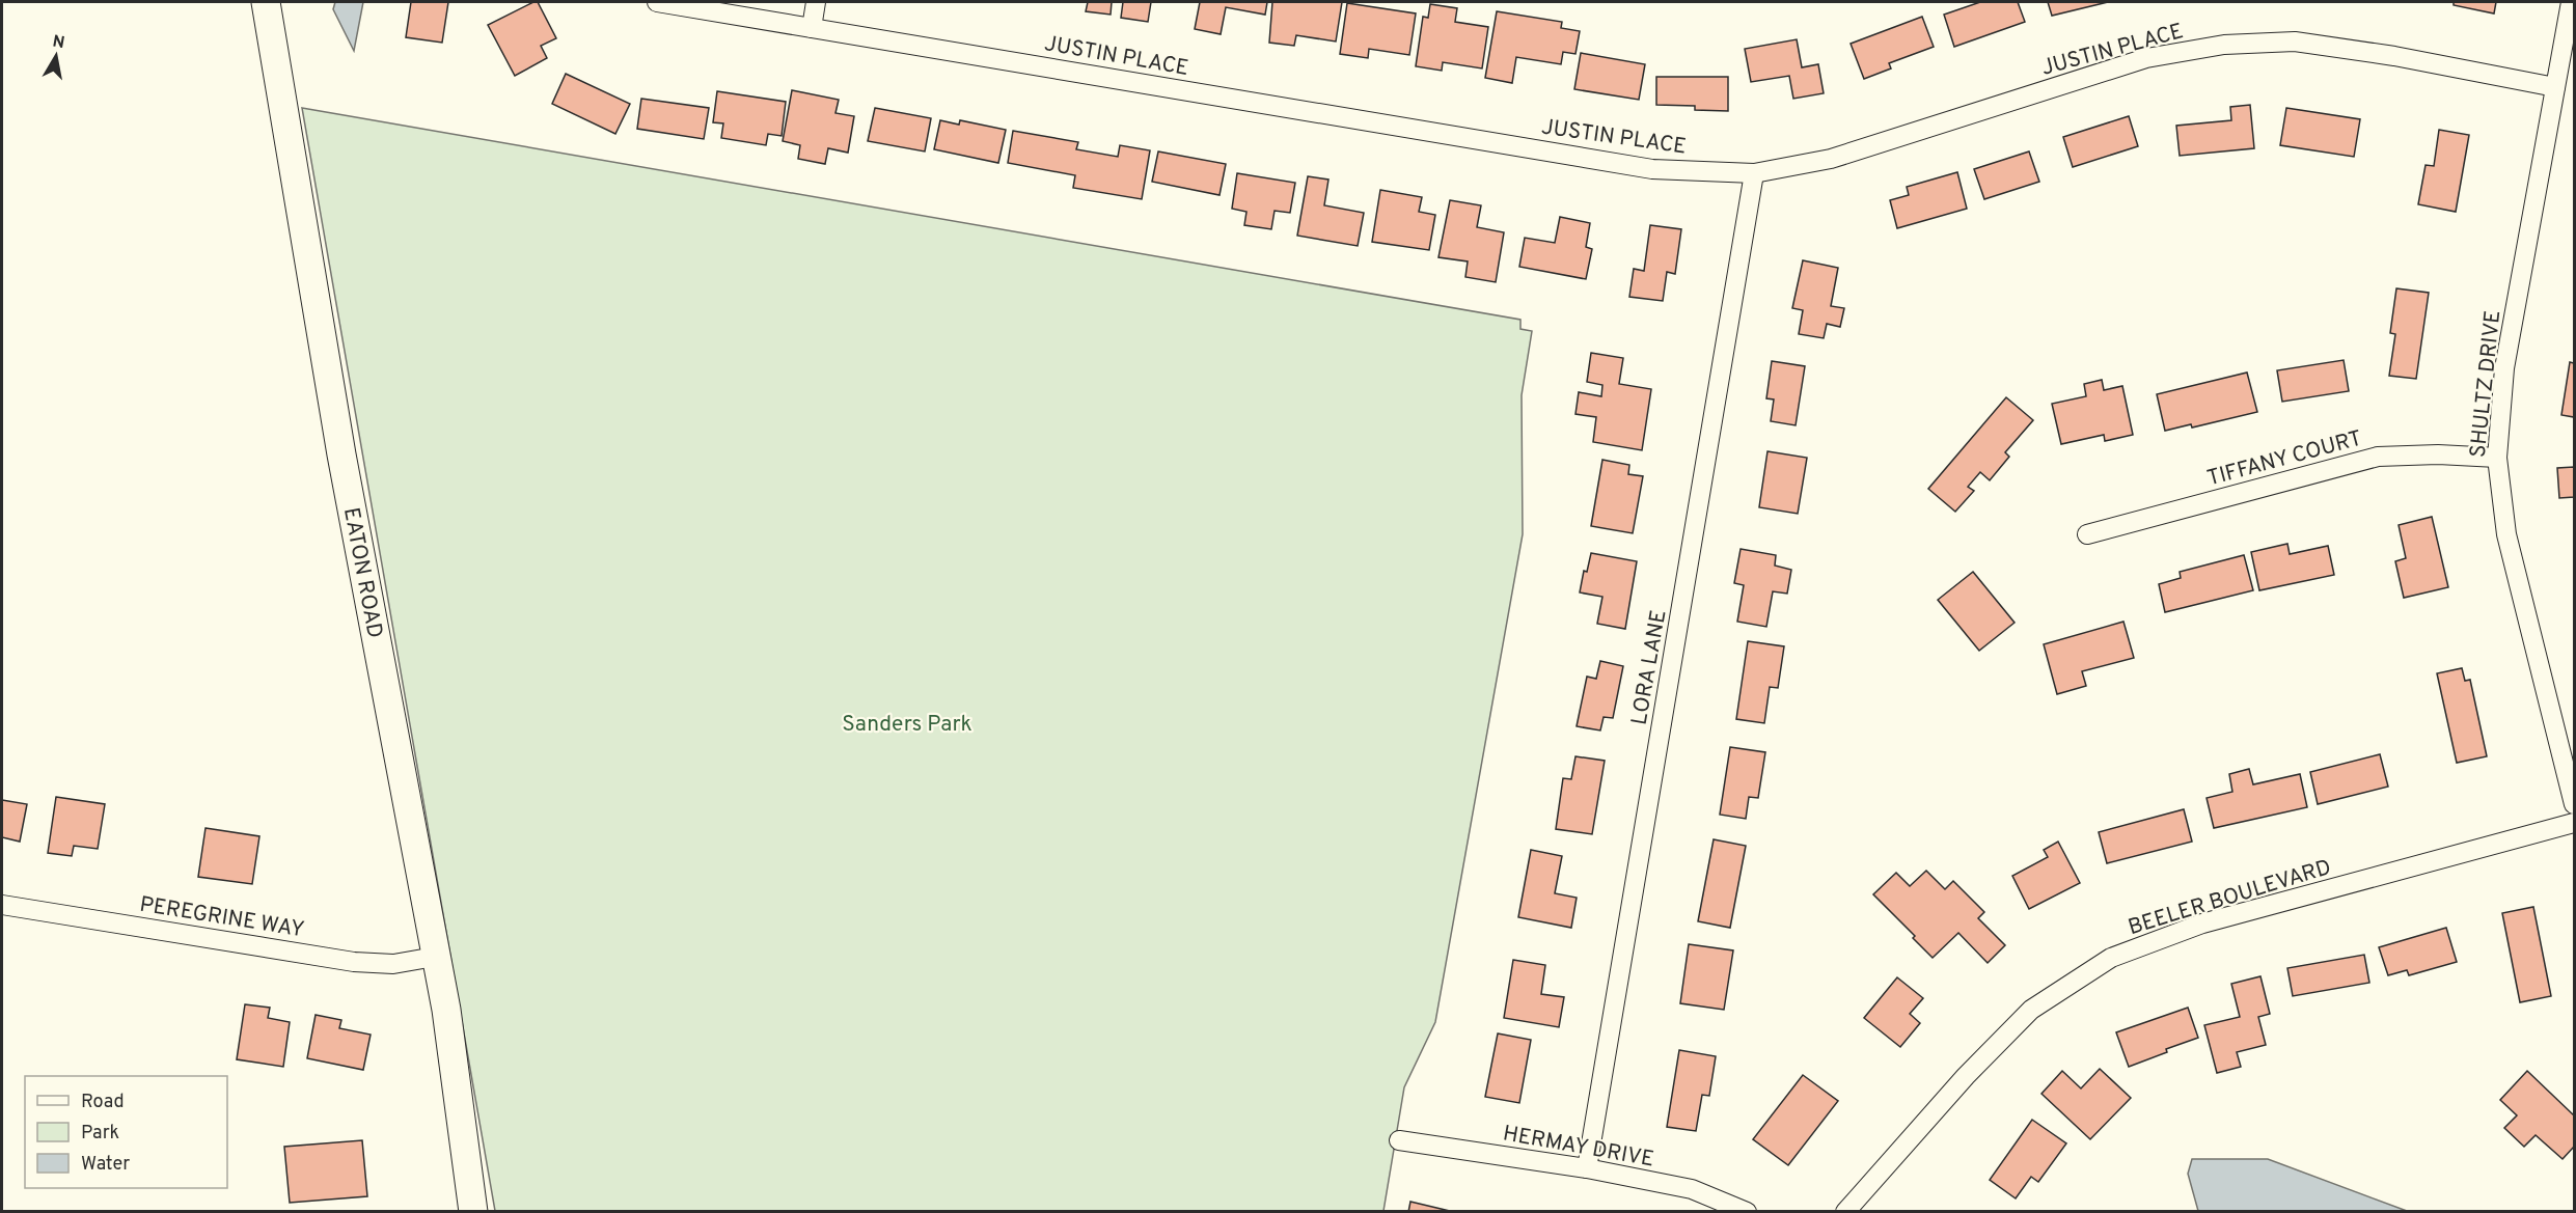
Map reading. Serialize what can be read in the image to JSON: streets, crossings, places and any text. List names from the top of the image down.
{
  "streets": {
    "street": [
      "JUSTIN PLACE",
      "SHULTZ DRIVE",
      "TIFFANY COURT",
      "EATON ROAD",
      "LORA LANE",
      "BEELER BOULEVARD",
      "PEREGRINE WAY",
      "HERMAY DRIVE"
    ]
  },
  "crossings": [
    ["JUSTIN PLACE", "SHULTZ DRIVE"],
    ["JUSTIN PLACE", "LORA LANE"],
    ["SHULTZ DRIVE", "TIFFANY COURT"],
    ["EATON ROAD", "PEREGRINE WAY"],
    ["LORA LANE", "HERMAY DRIVE"]
  ],
  "parks": ["Sanders Park"],
  "legend": ["Road", "Park", "Water"],
  "north": "top"
}
